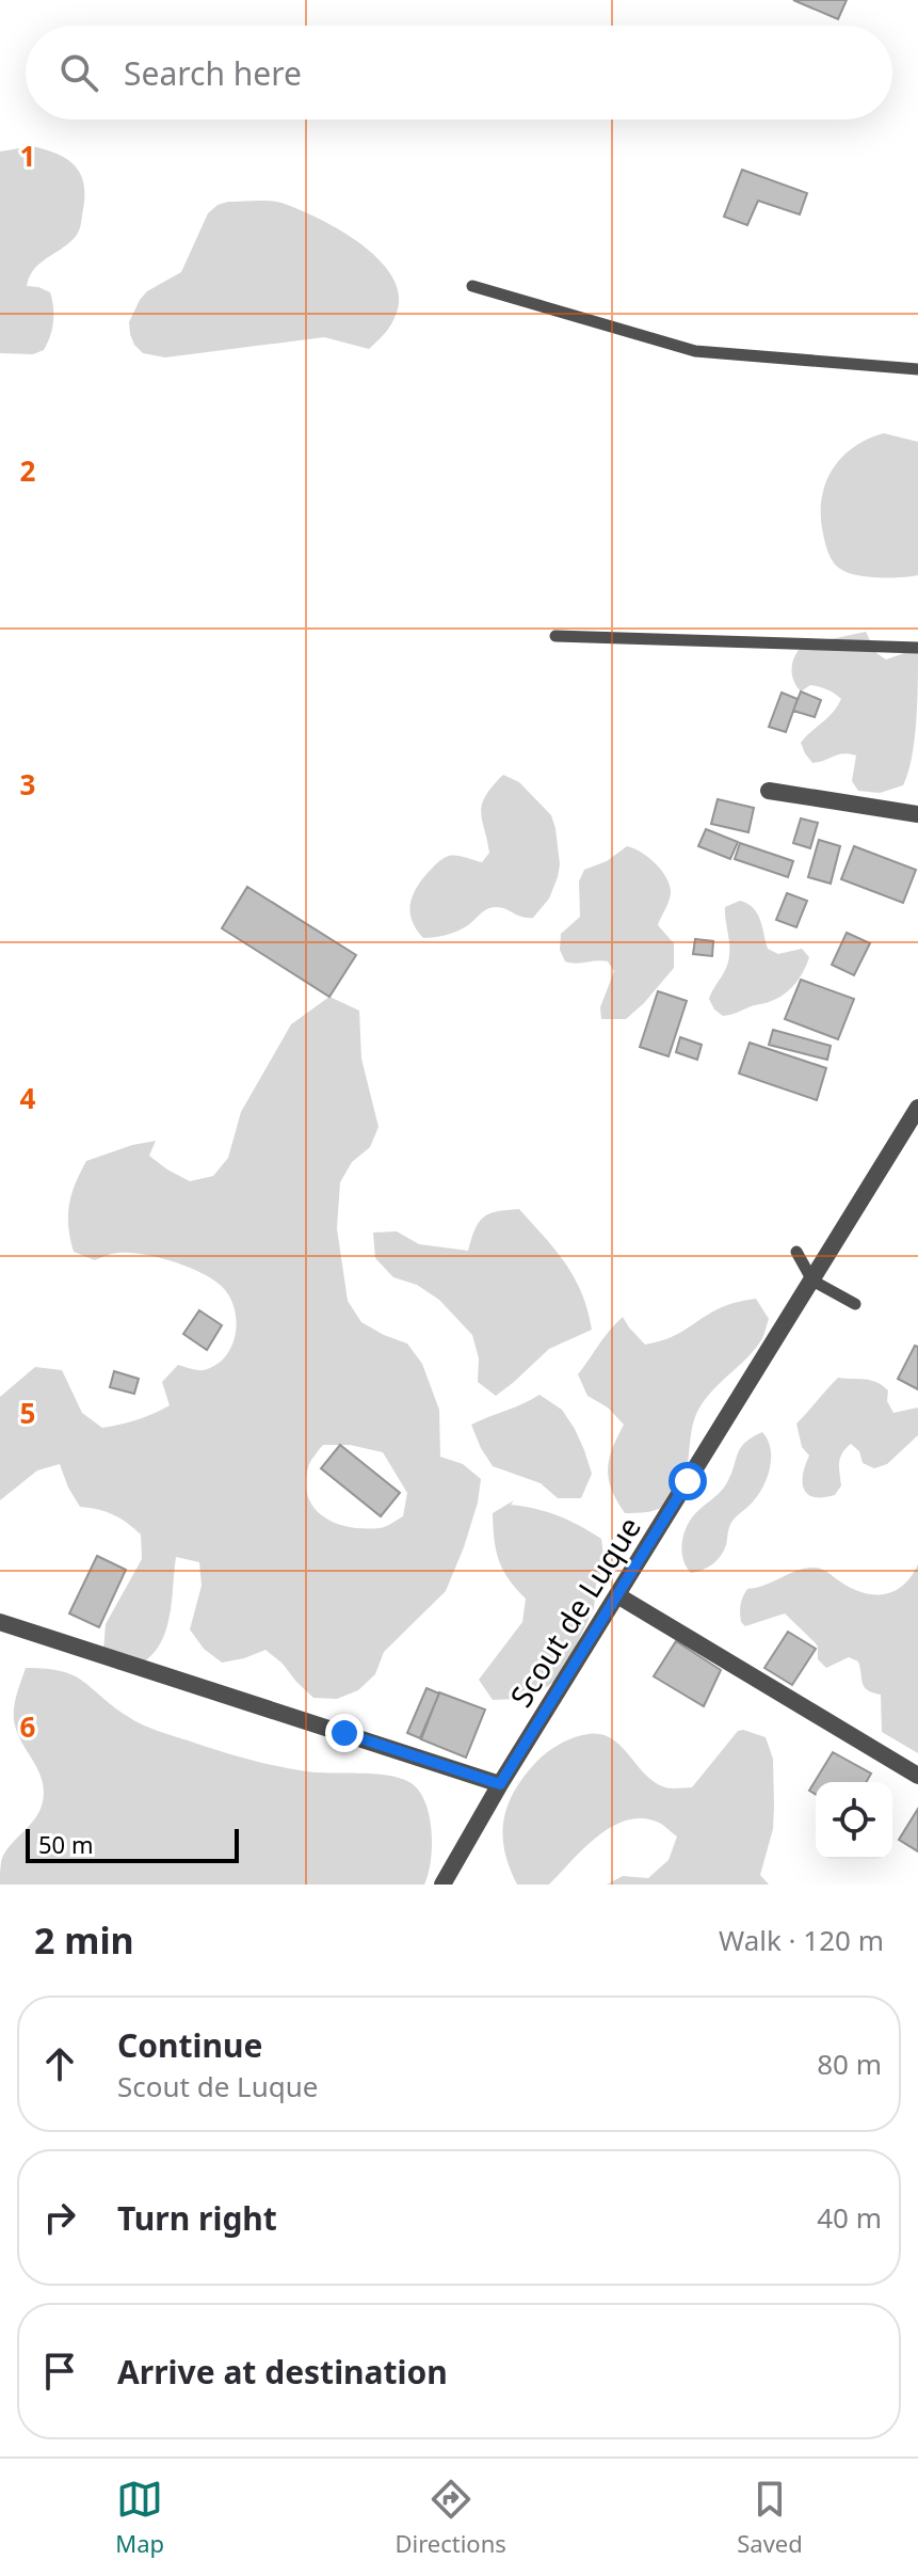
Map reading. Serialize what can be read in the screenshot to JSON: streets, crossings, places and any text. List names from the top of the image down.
{
  "streets": {
    "street": ["Scout de Luque"]
  },
  "scale_bar": "50 m",
  "page": {
    "search": "Search here",
    "scale": "50 m",
    "heading": ["2 min", "Walk · 120 m"],
    "list": [
      ["Continue", "Scout de Luque", "80 m"],
      ["Turn right", "40 m"],
      "Arrive at destination"
    ],
    "nav": ["Map", "Directions", "Saved"]
  },
  "grid": {
    "rows": [
      "1",
      "2",
      "3",
      "4",
      "5",
      "6"
    ]
  }
}
